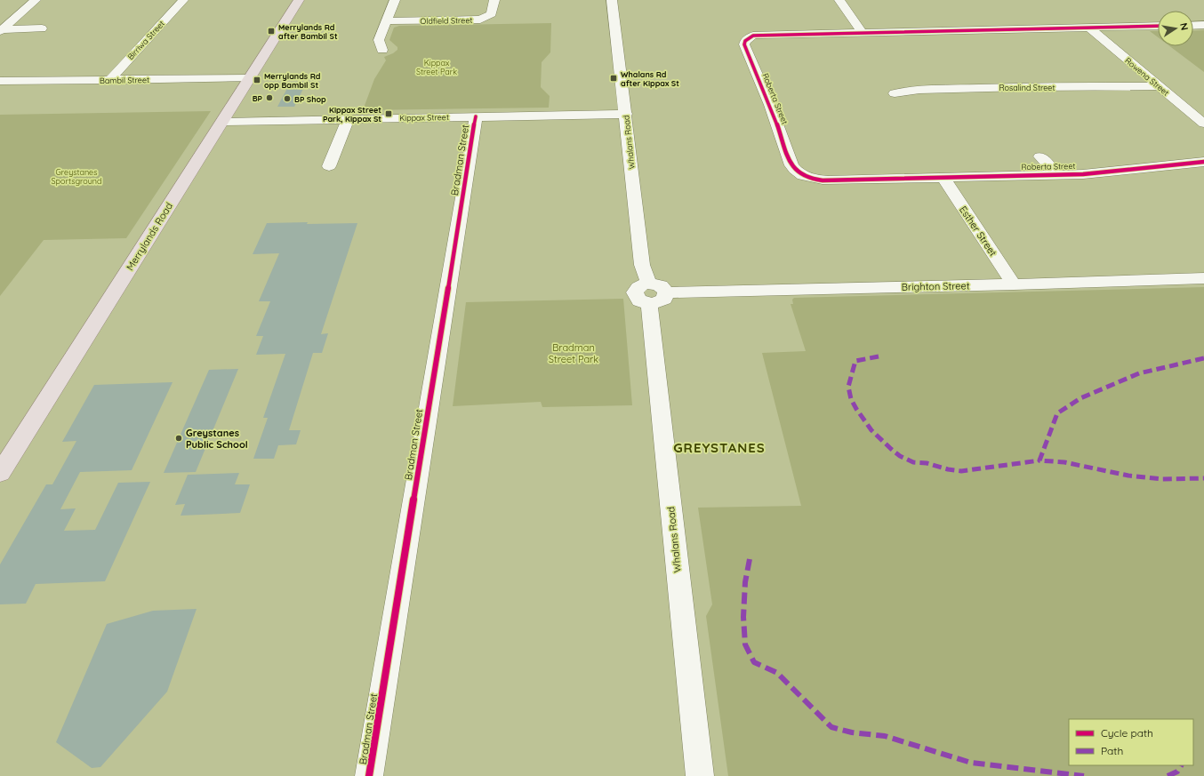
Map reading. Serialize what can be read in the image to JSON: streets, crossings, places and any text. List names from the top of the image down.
{
  "streets": {
    "main road": ["Merrylands Road"],
    "street": [
      "Oldfield Street",
      "Birriwa Street",
      "Rowena Street",
      "Bambil Street",
      "Rosalind Street",
      "Roberta Street",
      "Kippax Street",
      "Whalans Road",
      "Bradman Street",
      "Esther Street",
      "Brighton Street"
    ]
  },
  "crossings": [
    ["Birriwa Street", "Bambil Street"],
    ["Rowena Street", "Rosalind Street"],
    ["Rowena Street", "Roberta Street"],
    ["Bambil Street", "Merrylands Road"],
    ["Roberta Street", "Esther Street"],
    ["Kippax Street", "Whalans Road"],
    ["Kippax Street", "Bradman Street"],
    ["Kippax Street", "Merrylands Road"],
    ["Whalans Road", "Brighton Street"],
    ["Esther Street", "Brighton Street"]
  ],
  "districts": ["GREYSTANES"],
  "parks": ["Kippax Street Park", "Greystanes Sportsground", "Bradman Street Park"],
  "places": {
    "transit": [
      "Merrylands Rd after Bambil St",
      "Whalans Rd after Kippax St",
      "Merrylands Rd opp Bambil St",
      "Kippax Street Park, Kippax St"
    ],
    "other": ["BP", "BP Shop", "Greystanes Public School"]
  },
  "legend": ["Cycle path", "Path"],
  "north": "right"
}
